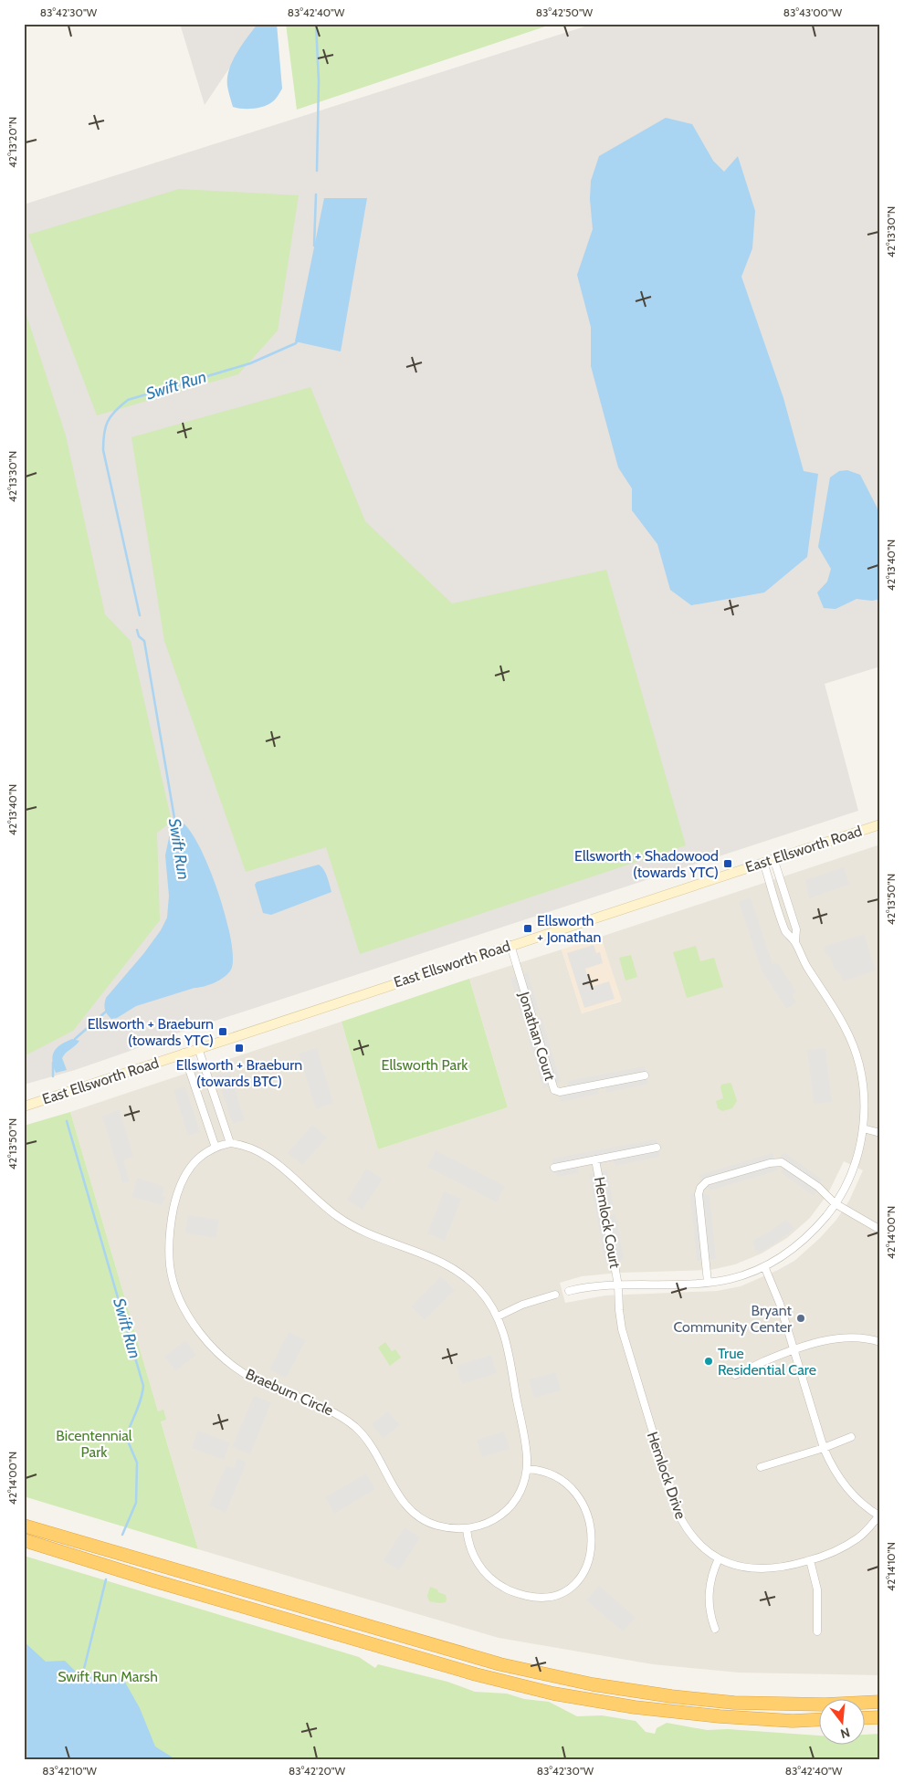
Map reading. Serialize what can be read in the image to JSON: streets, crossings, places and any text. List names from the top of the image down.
{
  "streets": {
    "main road": ["East Ellsworth Road"],
    "street": [
      "Jonathan Court",
      "Hemlock Court",
      "Braeburn Circle",
      "Hemlock Drive"
    ]
  },
  "crossings": [
    ["East Ellsworth Road", "Jonathan Court"],
    ["Hemlock Court", "Hemlock Drive"]
  ],
  "water": ["Swift Run"],
  "parks": ["Ellsworth Park", "Bicentennial Park", "Swift Run Marsh"],
  "places": {
    "transit": [
      "Ellsworth + Shadowood (towards YTC)",
      "Ellsworth + Jonathan",
      "Ellsworth + Braeburn (towards YTC)",
      "Ellsworth + Braeburn (towards BTC)"
    ],
    "other": ["Bryant Community Center", "True Residential Care"]
  },
  "north": "bottom",
  "coordinates": [
    "83°42'30\"W",
    "83°42'40\"W",
    "83°42'50\"W",
    "83°43'00\"W",
    "42°13'20\"N",
    "42°13'30\"N",
    "42°13'40\"N",
    "42°13'50\"N",
    "42°14'00\"N",
    "42°14'10\"N",
    "83°42'10\"W",
    "83°42'20\"W"
  ]
}
